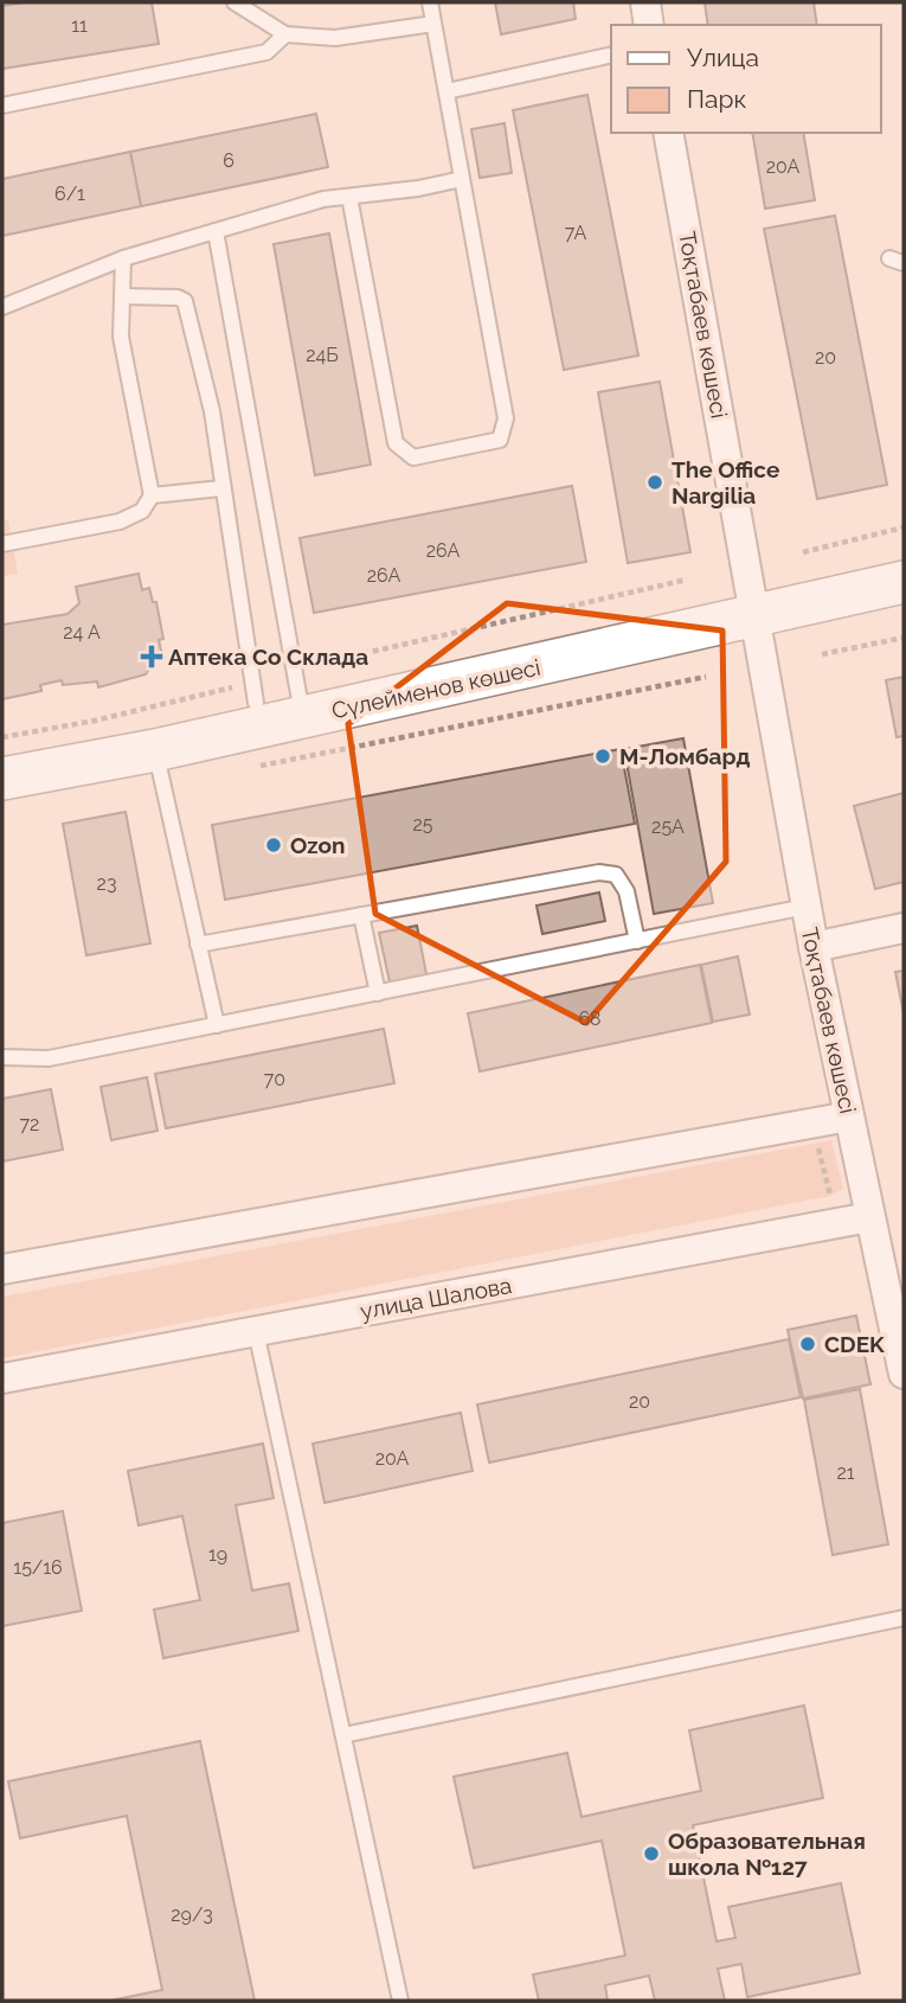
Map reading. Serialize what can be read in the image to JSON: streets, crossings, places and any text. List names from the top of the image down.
{
  "streets": {
    "street": ["Тоқтабаев көшесі", "Сүлейменов көшесі", "улица Шалова"]
  },
  "crossings": [
    ["Тоқтабаев көшесі", "Сүлейменов көшесі"],
    ["Тоқтабаев көшесі", "улица Шалова"]
  ],
  "places": {
    "other": [
      "The Office Nargilia",
      "М-Ломбард",
      "Ozon",
      "CDEK",
      "Образовательная школа №127"
    ],
    "health": ["Аптека Со Склада"]
  },
  "house_numbers": [
    "11",
    "6",
    "20А",
    "6/1",
    "7А",
    "24Б",
    "20",
    "26А",
    "26А",
    "24 А",
    "25",
    "25А",
    "23",
    "68",
    "70",
    "72",
    "20",
    "20А",
    "21",
    "19",
    "15/16",
    "29/3"
  ],
  "legend": ["Улица", "Парк"]
}
